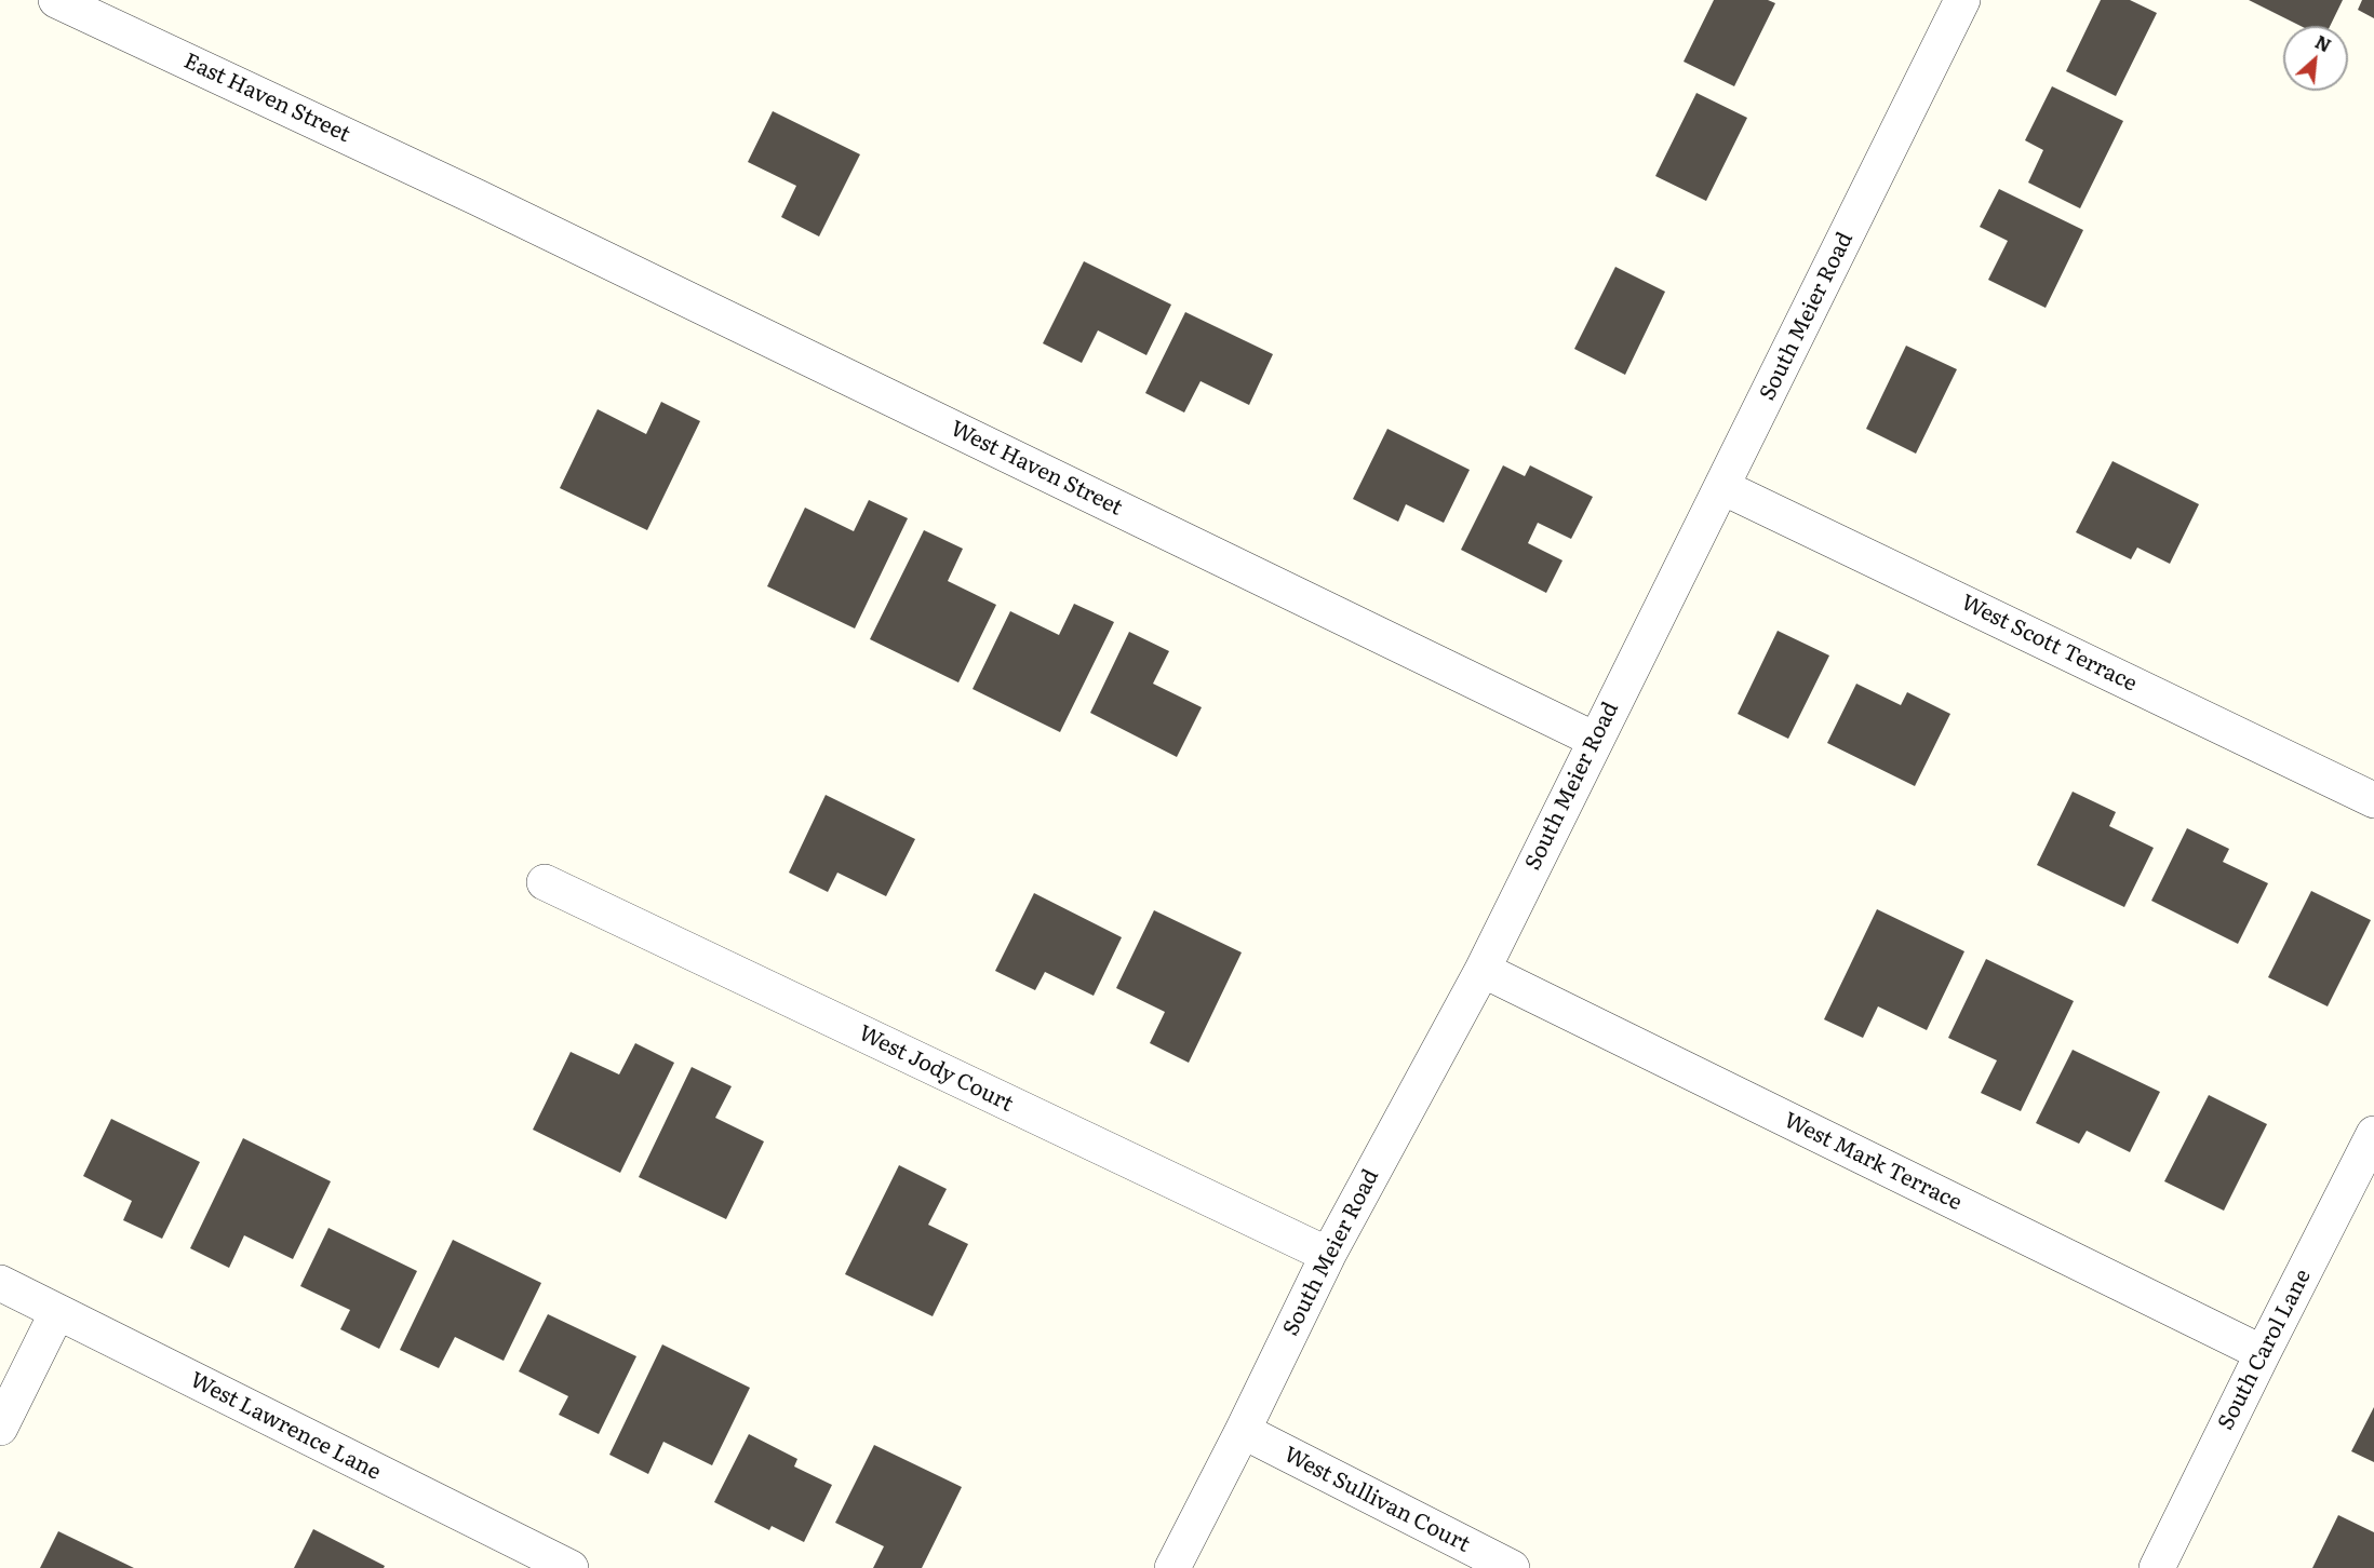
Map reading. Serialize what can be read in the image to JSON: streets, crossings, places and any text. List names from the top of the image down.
{
  "streets": {
    "street": [
      "East Haven Street",
      "South Meier Road",
      "West Haven Street",
      "West Scott Terrace",
      "West Jody Court",
      "West Mark Terrace",
      "South Carol Lane",
      "West Lawrence Lane",
      "West Sullivan Court"
    ]
  },
  "crossings": [
    ["East Haven Street", "West Haven Street"],
    ["South Meier Road", "West Haven Street"],
    ["South Meier Road", "West Scott Terrace"],
    ["South Meier Road", "West Jody Court"],
    ["South Meier Road", "West Mark Terrace"],
    ["South Meier Road", "West Sullivan Court"],
    ["West Mark Terrace", "South Carol Lane"]
  ],
  "north": "top right"
}
